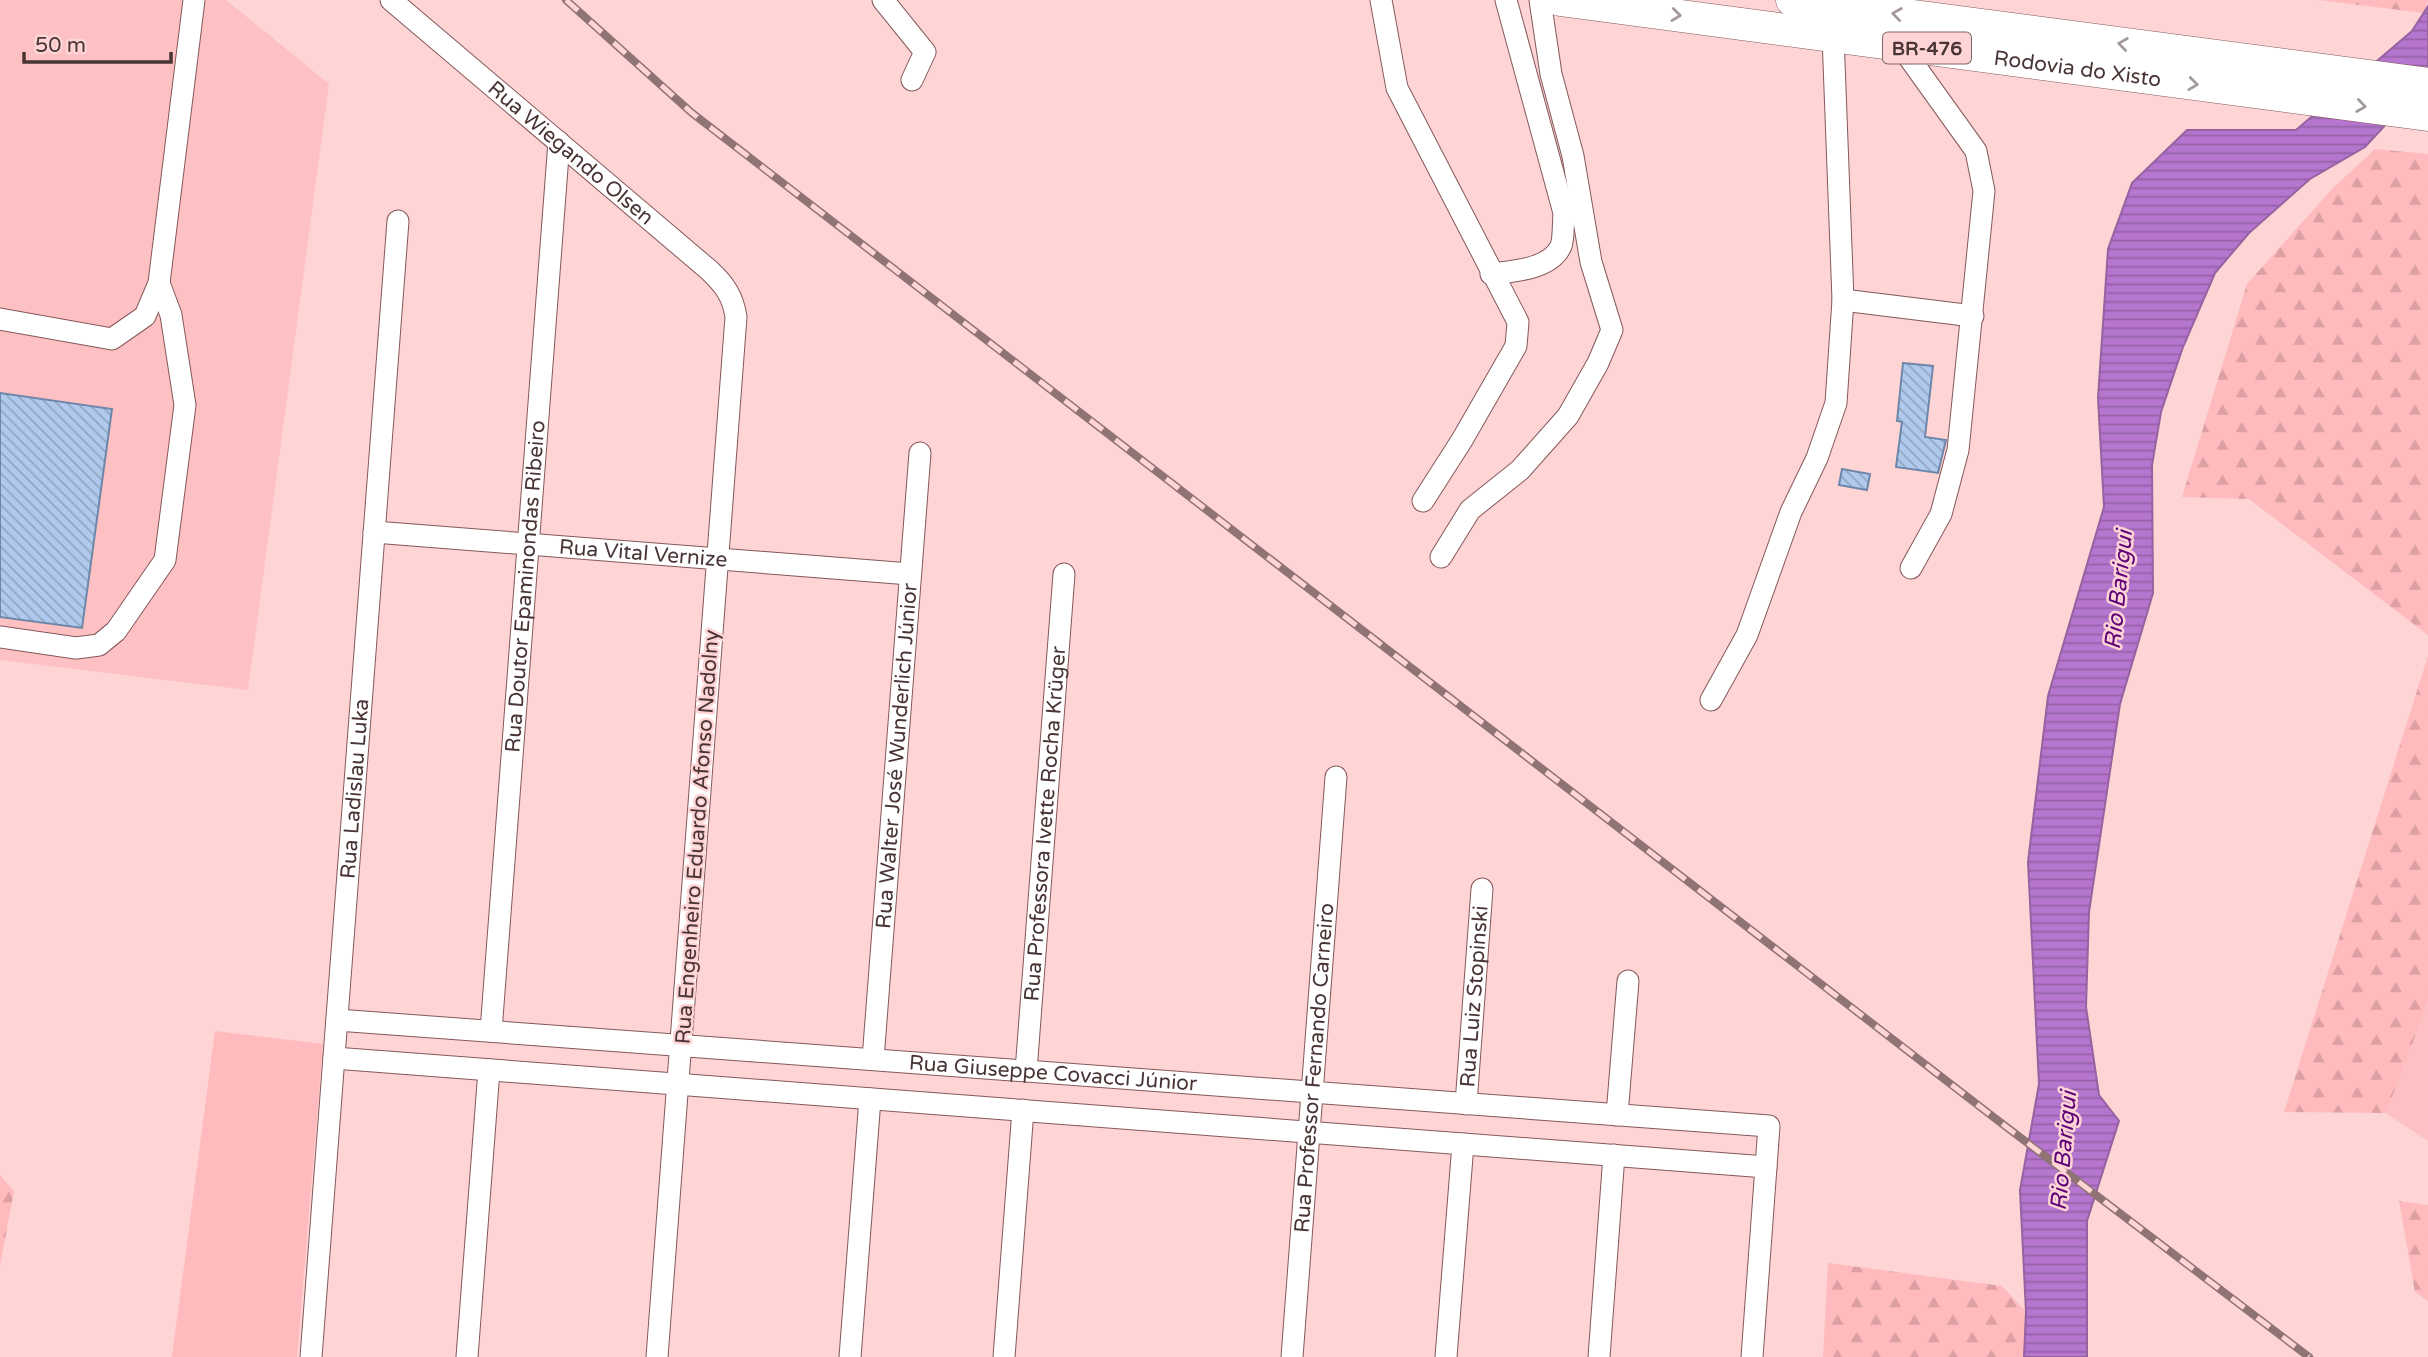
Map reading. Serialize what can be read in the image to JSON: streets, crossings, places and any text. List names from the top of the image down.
{
  "streets": {
    "highway": ["BR-476", "Rodovia do Xisto"],
    "street": [
      "Rua Wiegando Olsen",
      "Rua Vital Vernize",
      "Rua Doutor Epaminondas Ribeiro",
      "Rua Walter José Wunderlich Júnior",
      "Rua Ladislau Luka",
      "Rua Professora Ivette Rocha Krüger",
      "Rua Engenheiro Eduardo Afonso Nadolny",
      "Rua Luiz Stopinski",
      "Rua Professor Fernando Carneiro",
      "Rua Giuseppe Covacci Júnior"
    ]
  },
  "crossings": [
    ["Rua Wiegando Olsen", "Rua Doutor Epaminondas Ribeiro"],
    ["Rua Wiegando Olsen", "Rua Engenheiro Eduardo Afonso Nadolny"],
    ["Rua Vital Vernize", "Rua Doutor Epaminondas Ribeiro"],
    ["Rua Vital Vernize", "Rua Walter José Wunderlich Júnior"],
    ["Rua Vital Vernize", "Rua Ladislau Luka"],
    ["Rua Vital Vernize", "Rua Engenheiro Eduardo Afonso Nadolny"],
    ["Rua Doutor Epaminondas Ribeiro", "Rua Giuseppe Covacci Júnior"],
    ["Rua Walter José Wunderlich Júnior", "Rua Giuseppe Covacci Júnior"],
    ["Rua Ladislau Luka", "Rua Giuseppe Covacci Júnior"],
    ["Rua Professora Ivette Rocha Krüger", "Rua Giuseppe Covacci Júnior"],
    ["Rua Engenheiro Eduardo Afonso Nadolny", "Rua Giuseppe Covacci Júnior"],
    ["Rua Luiz Stopinski", "Rua Giuseppe Covacci Júnior"],
    ["Rua Professor Fernando Carneiro", "Rua Giuseppe Covacci Júnior"]
  ],
  "water": ["Rio Barigui"],
  "scale_bar": "50 m"
}
